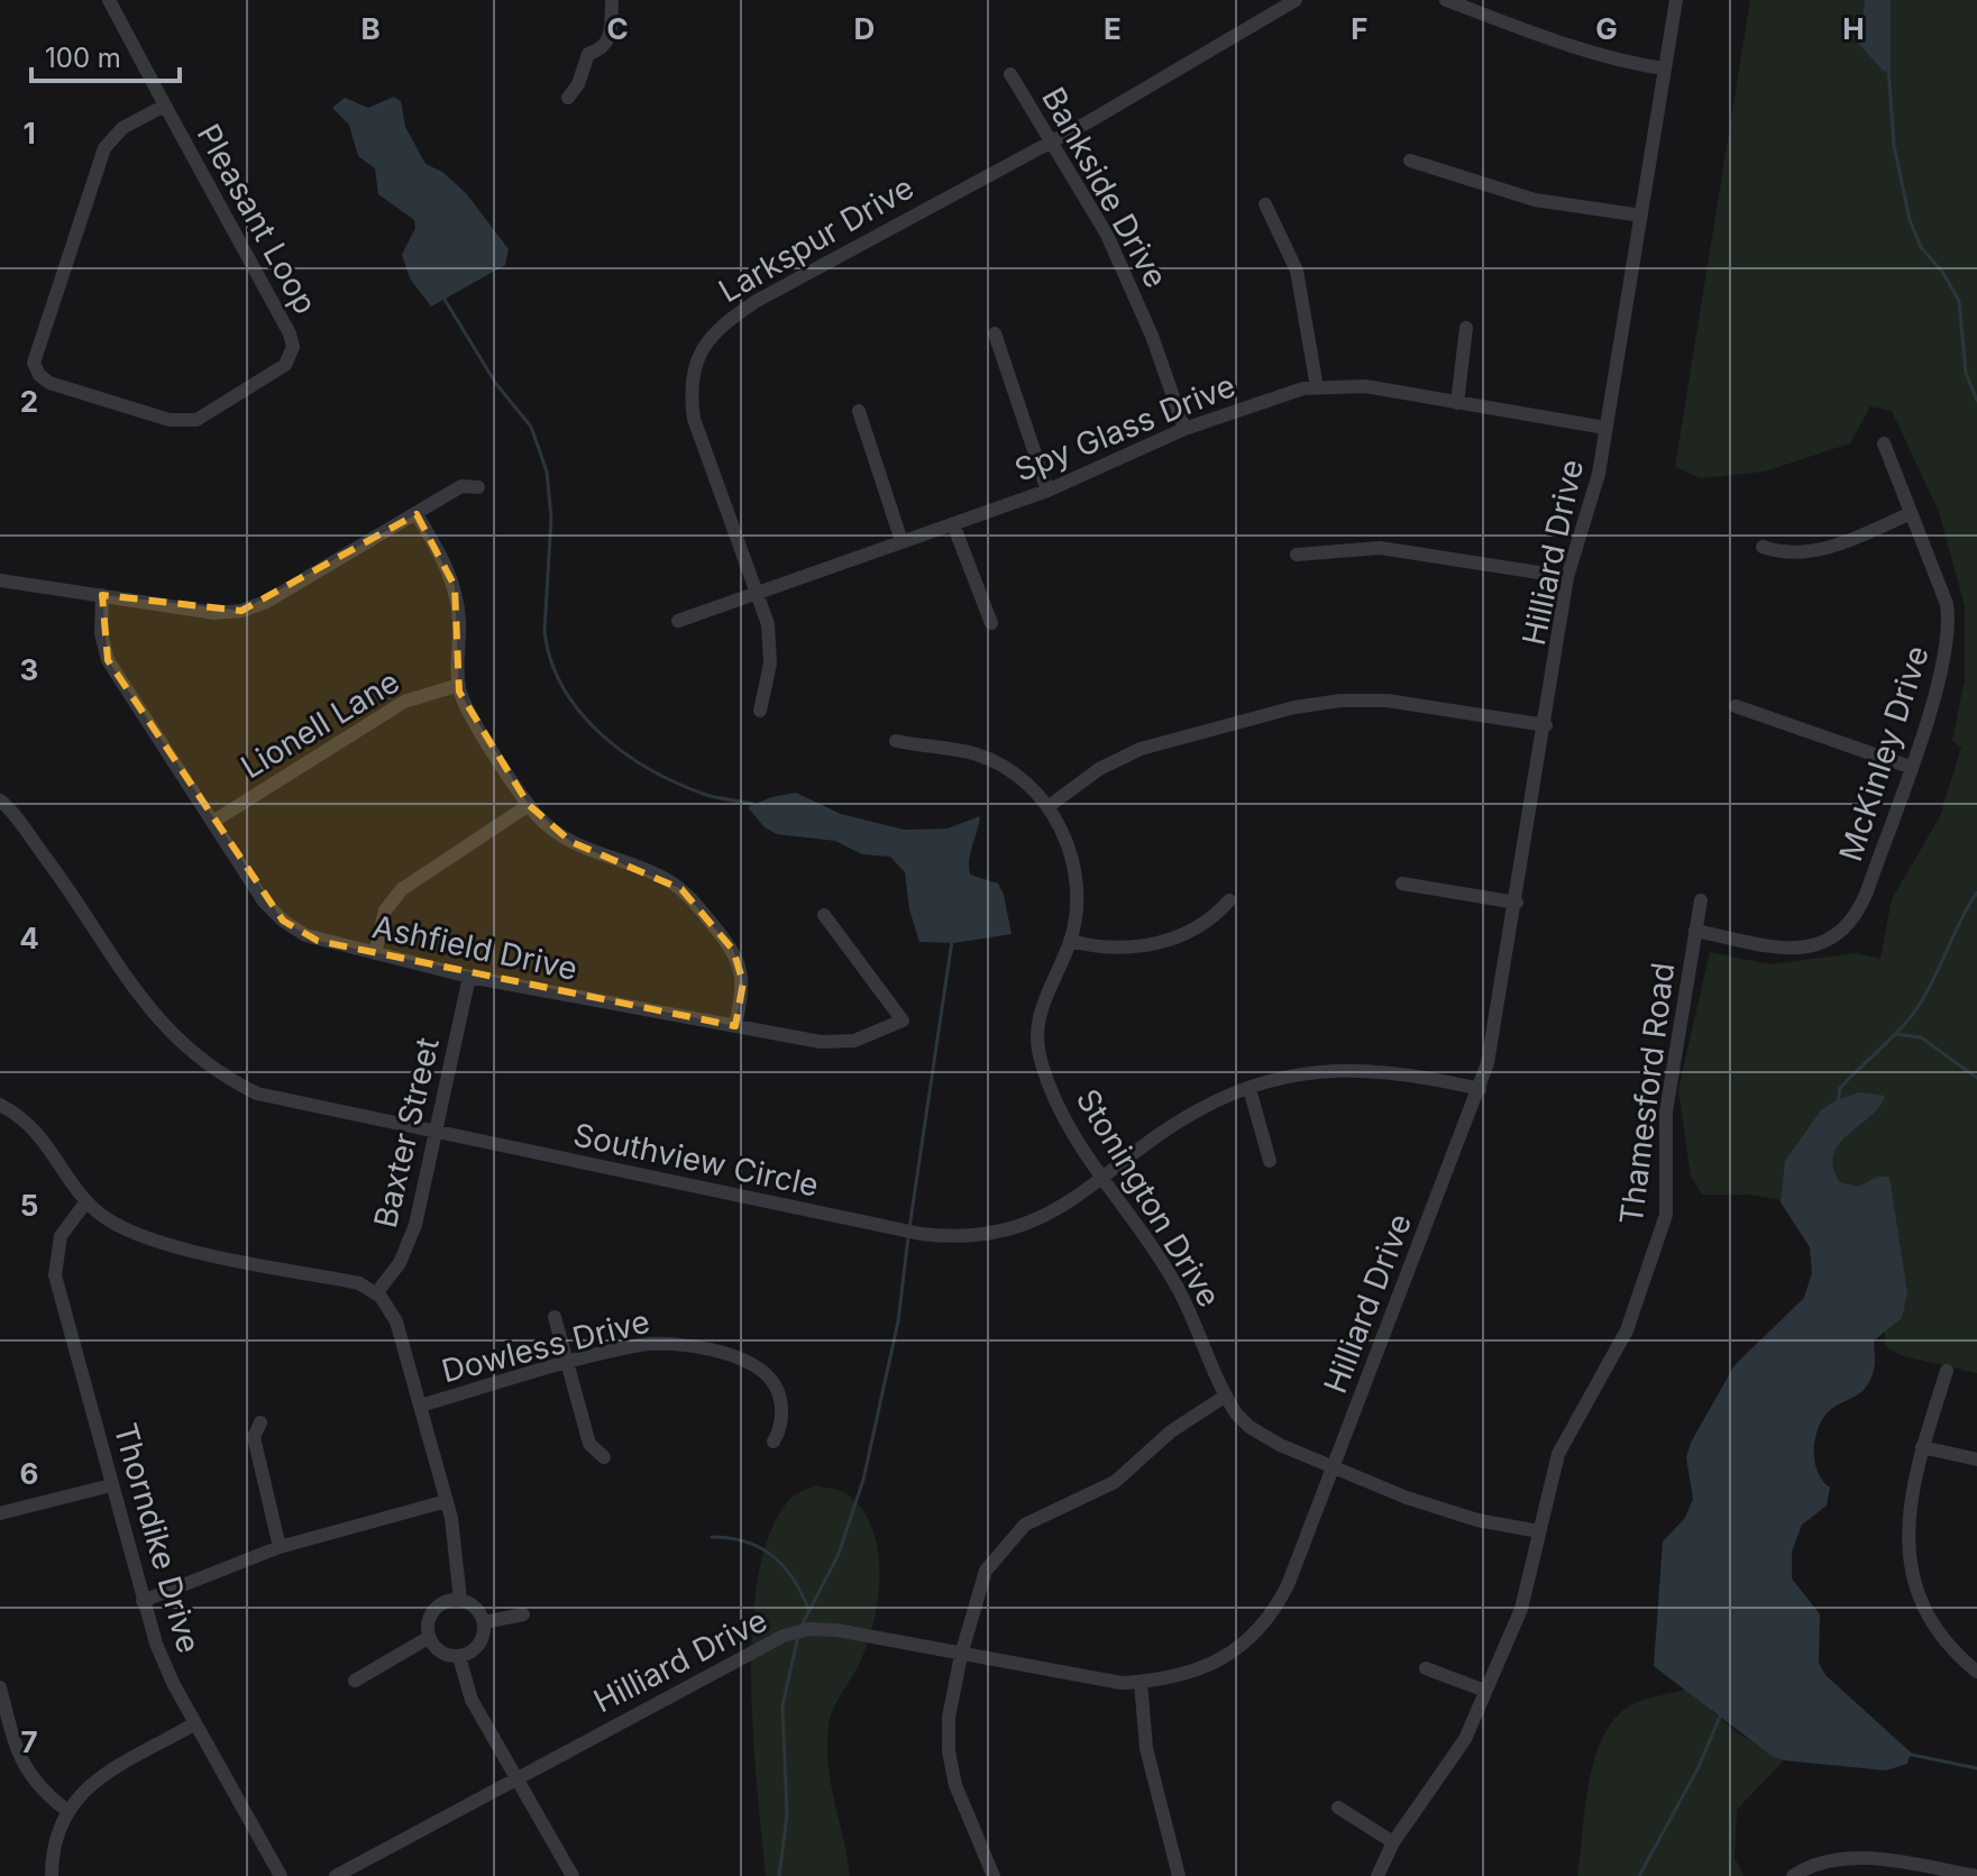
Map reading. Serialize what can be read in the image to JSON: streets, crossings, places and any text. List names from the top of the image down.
{
  "streets": {
    "street": [
      "Bankside Drive",
      "Pleasant Loop",
      "Larkspur Drive",
      "Spy Glass Drive",
      "Hilliard Drive",
      "Lionell Lane",
      "McKinley Drive",
      "Ashfield Drive",
      "Thamesford Road",
      "Baxter Street",
      "Southview Circle",
      "Stonington Drive",
      "Dowless Drive",
      "Thorndike Drive"
    ]
  },
  "crossings": [
    ["Bankside Drive", "Larkspur Drive"],
    ["Bankside Drive", "Spy Glass Drive"],
    ["Larkspur Drive", "Spy Glass Drive"],
    ["Spy Glass Drive", "Hilliard Drive"],
    ["Hilliard Drive", "Southview Circle"],
    ["Hilliard Drive", "Stonington Drive"],
    ["Lionell Lane", "Ashfield Drive"],
    ["McKinley Drive", "Thamesford Road"],
    ["Ashfield Drive", "Baxter Street"],
    ["Thamesford Road", "Stonington Drive"],
    ["Baxter Street", "Southview Circle"],
    ["Southview Circle", "Stonington Drive"]
  ],
  "scale_bar": "100 m",
  "grid": {
    "columns": [
      "B",
      "C",
      "D",
      "E",
      "F",
      "G",
      "H"
    ],
    "rows": [
      "1",
      "2",
      "3",
      "4",
      "5",
      "6",
      "7"
    ]
  }
}
